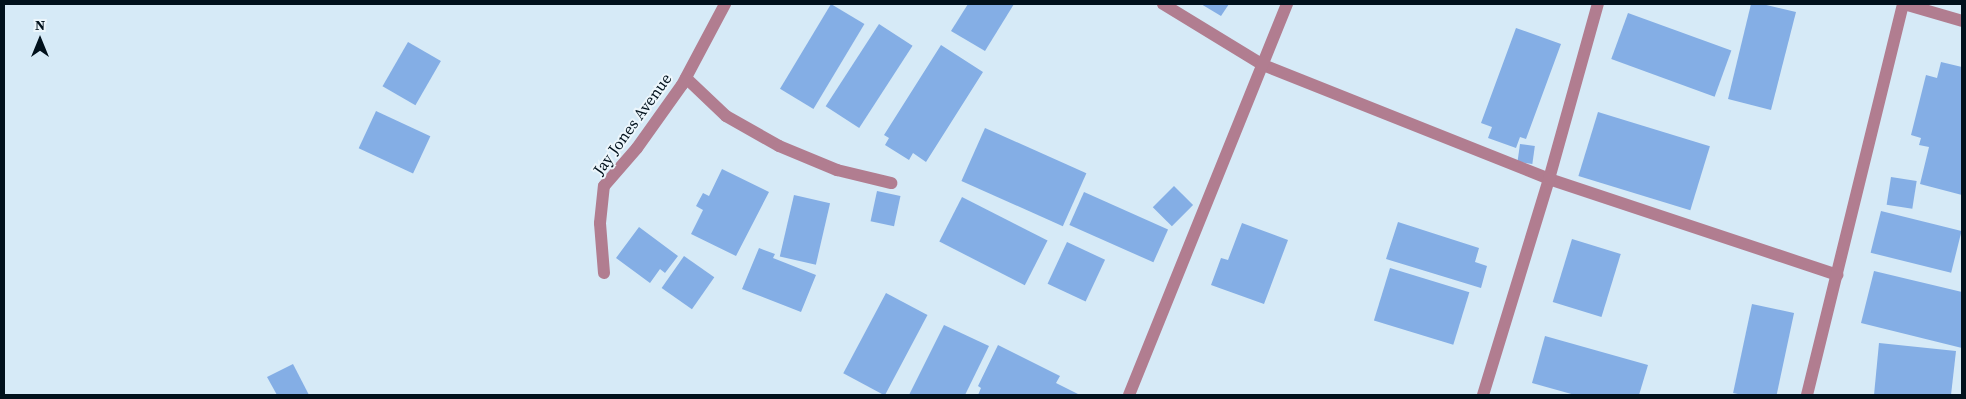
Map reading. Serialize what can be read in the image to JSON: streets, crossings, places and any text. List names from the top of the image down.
{
  "streets": {
    "street": ["Jay Jones Avenue"]
  },
  "north": "top"
}
